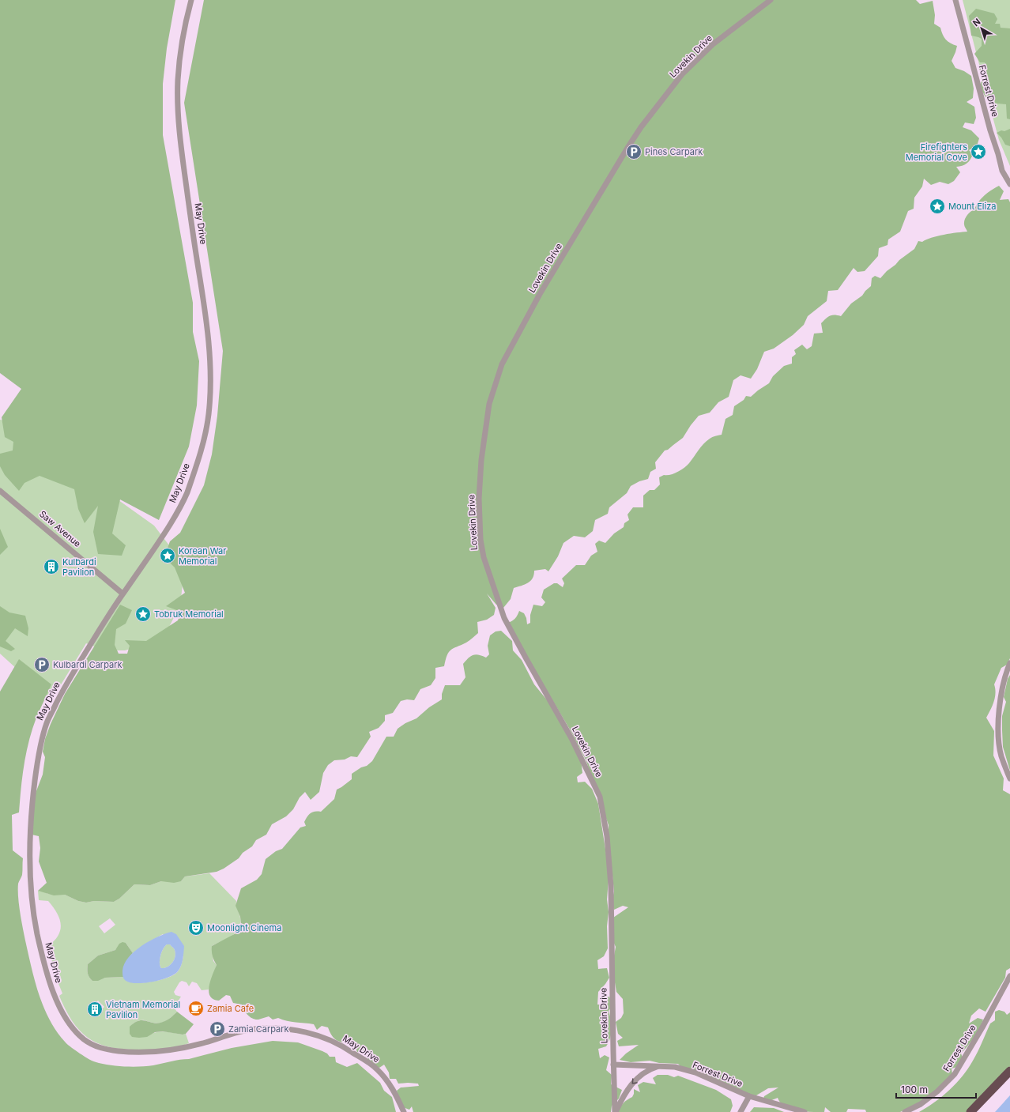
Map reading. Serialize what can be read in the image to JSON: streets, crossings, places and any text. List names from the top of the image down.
{
  "streets": {
    "street": [
      "Lovekin Drive",
      "Forrest Drive",
      "May Drive",
      "Saw Avenue"
    ]
  },
  "crossings": [
    ["Lovekin Drive", "Forrest Drive"],
    ["May Drive", "Saw Avenue"]
  ],
  "places": {
    "parking": ["Pines Carpark", "Kulbardi Carpark", "Zamia Carpark"],
    "place": [
      "Firefighters Memorial Cove",
      "Mount Eliza",
      "Korean War Memorial",
      "Tobruk Memorial"
    ],
    "building": ["Kulbardi Pavilion", "Vietnam Memorial Pavilion"],
    "theatre": ["Moonlight Cinema"],
    "cafe": ["Zamia Cafe"]
  },
  "scale_bar": "100 m",
  "north": "top left"
}
